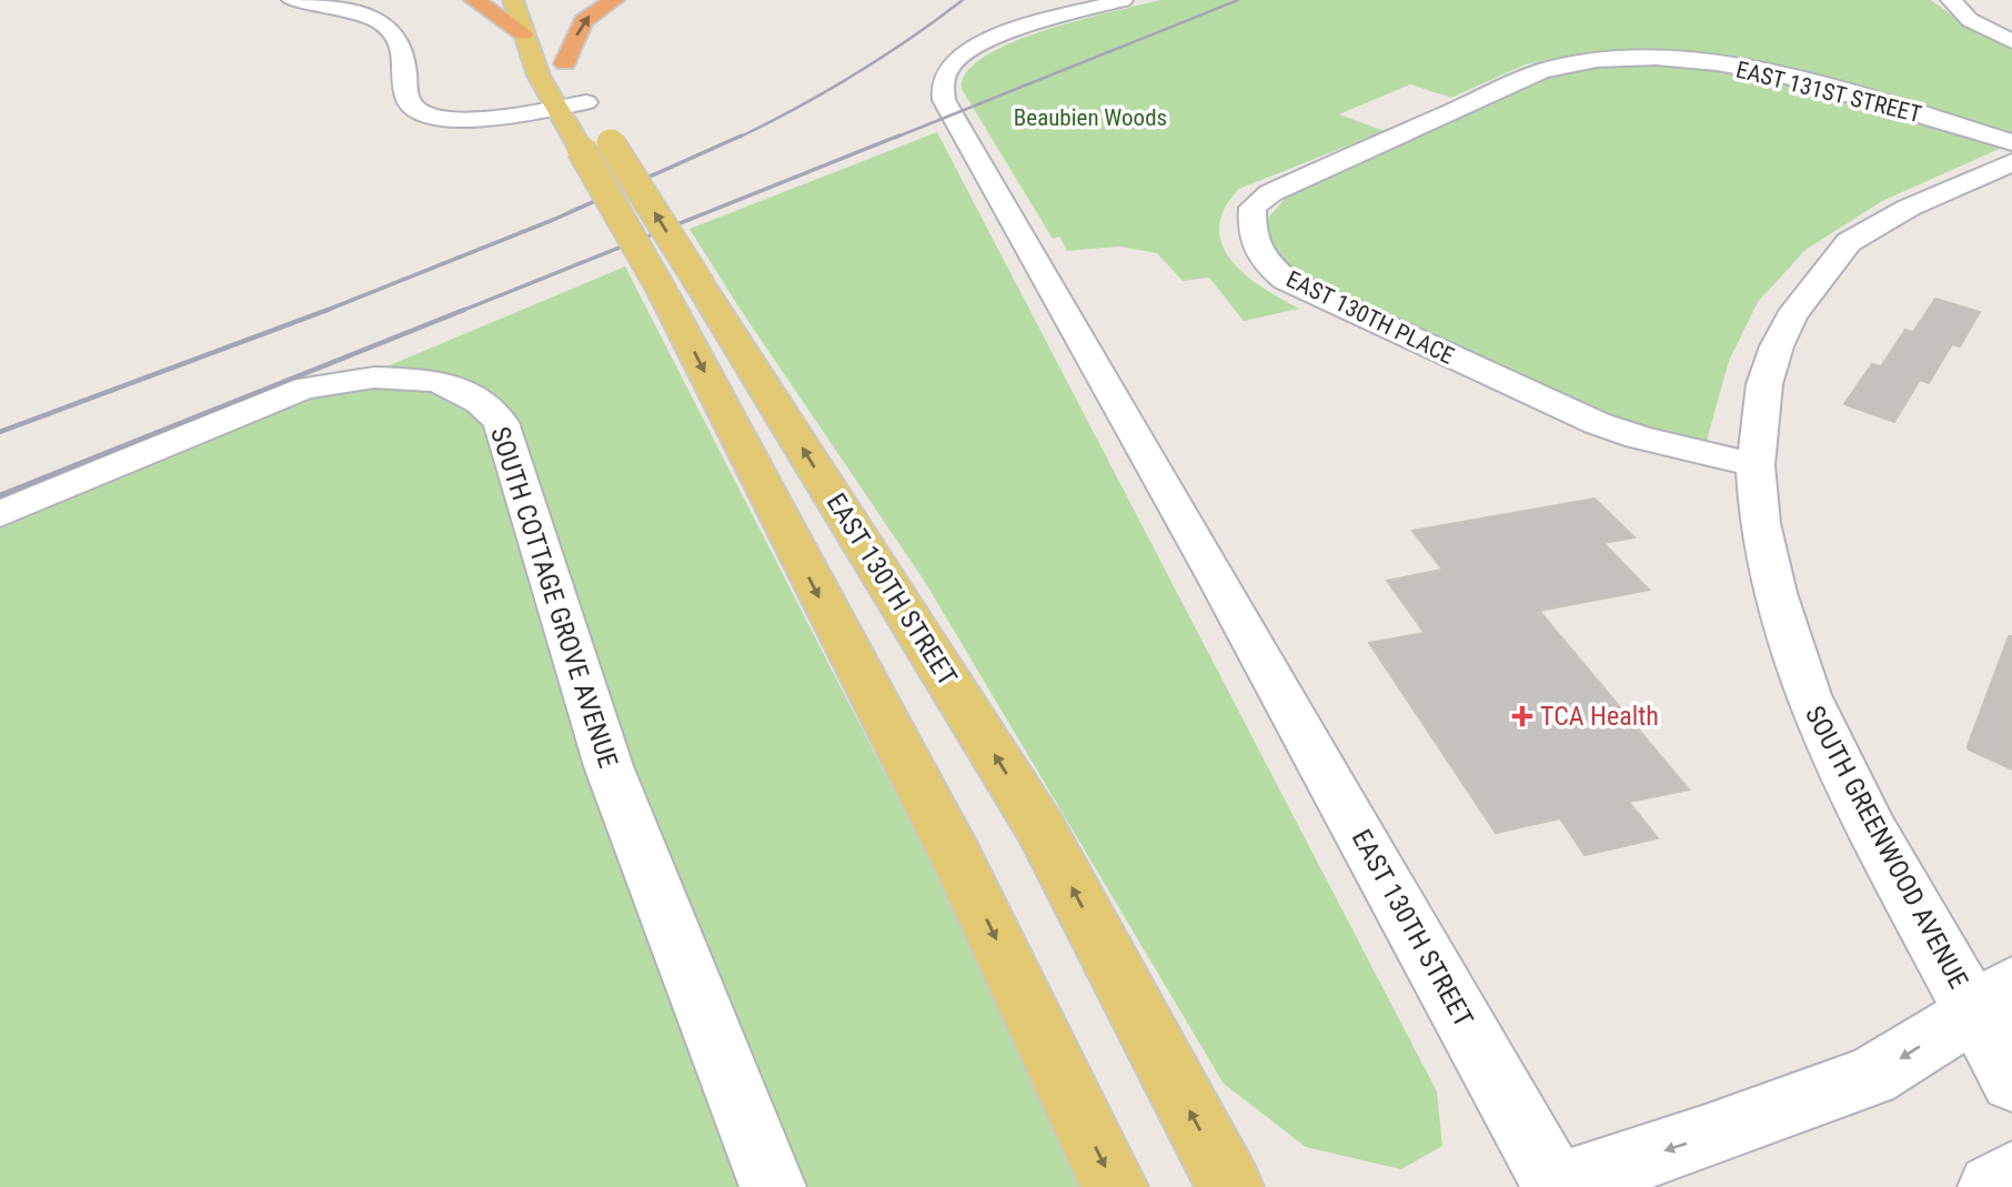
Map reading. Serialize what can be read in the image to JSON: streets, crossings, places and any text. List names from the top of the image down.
{
  "streets": {
    "main road": ["EAST 130TH STREET"],
    "street": [
      "EAST 131ST STREET",
      "EAST 130TH PLACE",
      "SOUTH COTTAGE GROVE AVENUE",
      "SOUTH GREENWOOD AVENUE"
    ]
  },
  "crossings": [
    ["EAST 131ST STREET", "EAST 130TH PLACE"],
    ["EAST 130TH PLACE", "SOUTH GREENWOOD AVENUE"]
  ],
  "parks": ["Beaubien Woods"],
  "places": {
    "health": ["TCA Health"]
  }
}
